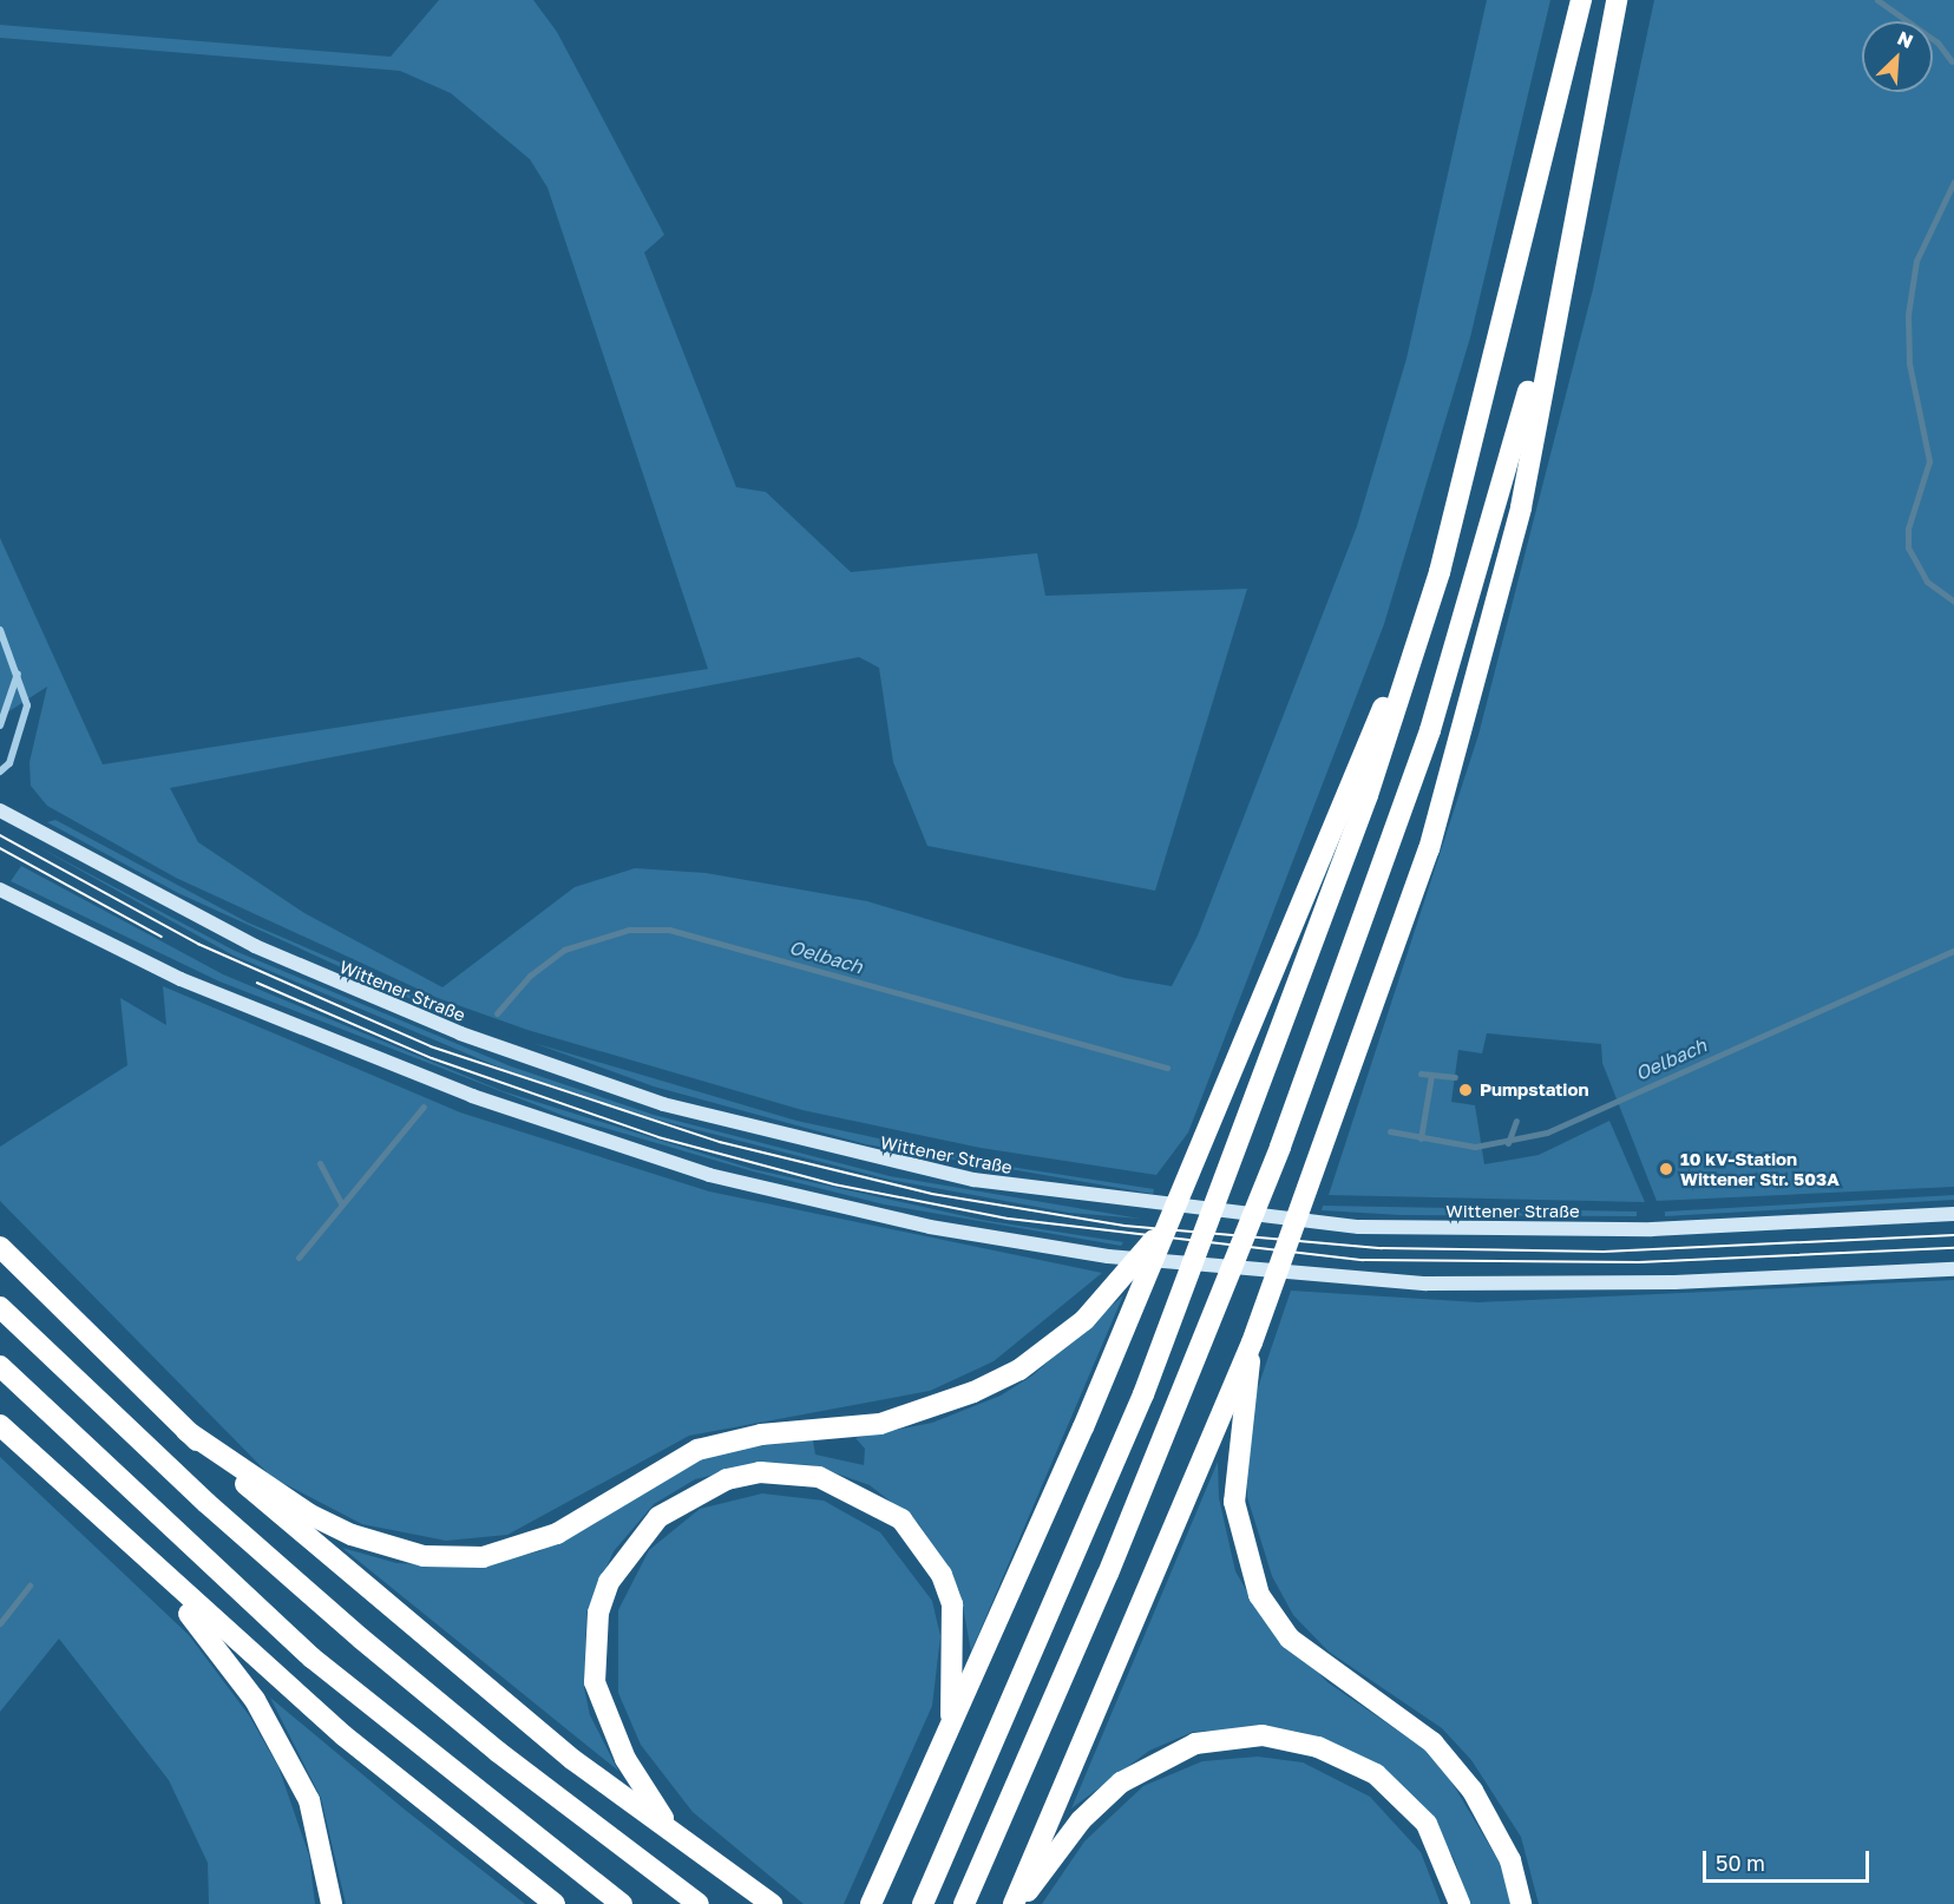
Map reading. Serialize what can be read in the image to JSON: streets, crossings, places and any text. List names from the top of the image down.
{
  "streets": {
    "main road": ["Wittener Straße"]
  },
  "water": ["Oelbach"],
  "places": ["Pumpstation", "10 kV-Station Wittener Str. 503A"],
  "scale_bar": "50 m",
  "north": "top right"
}
